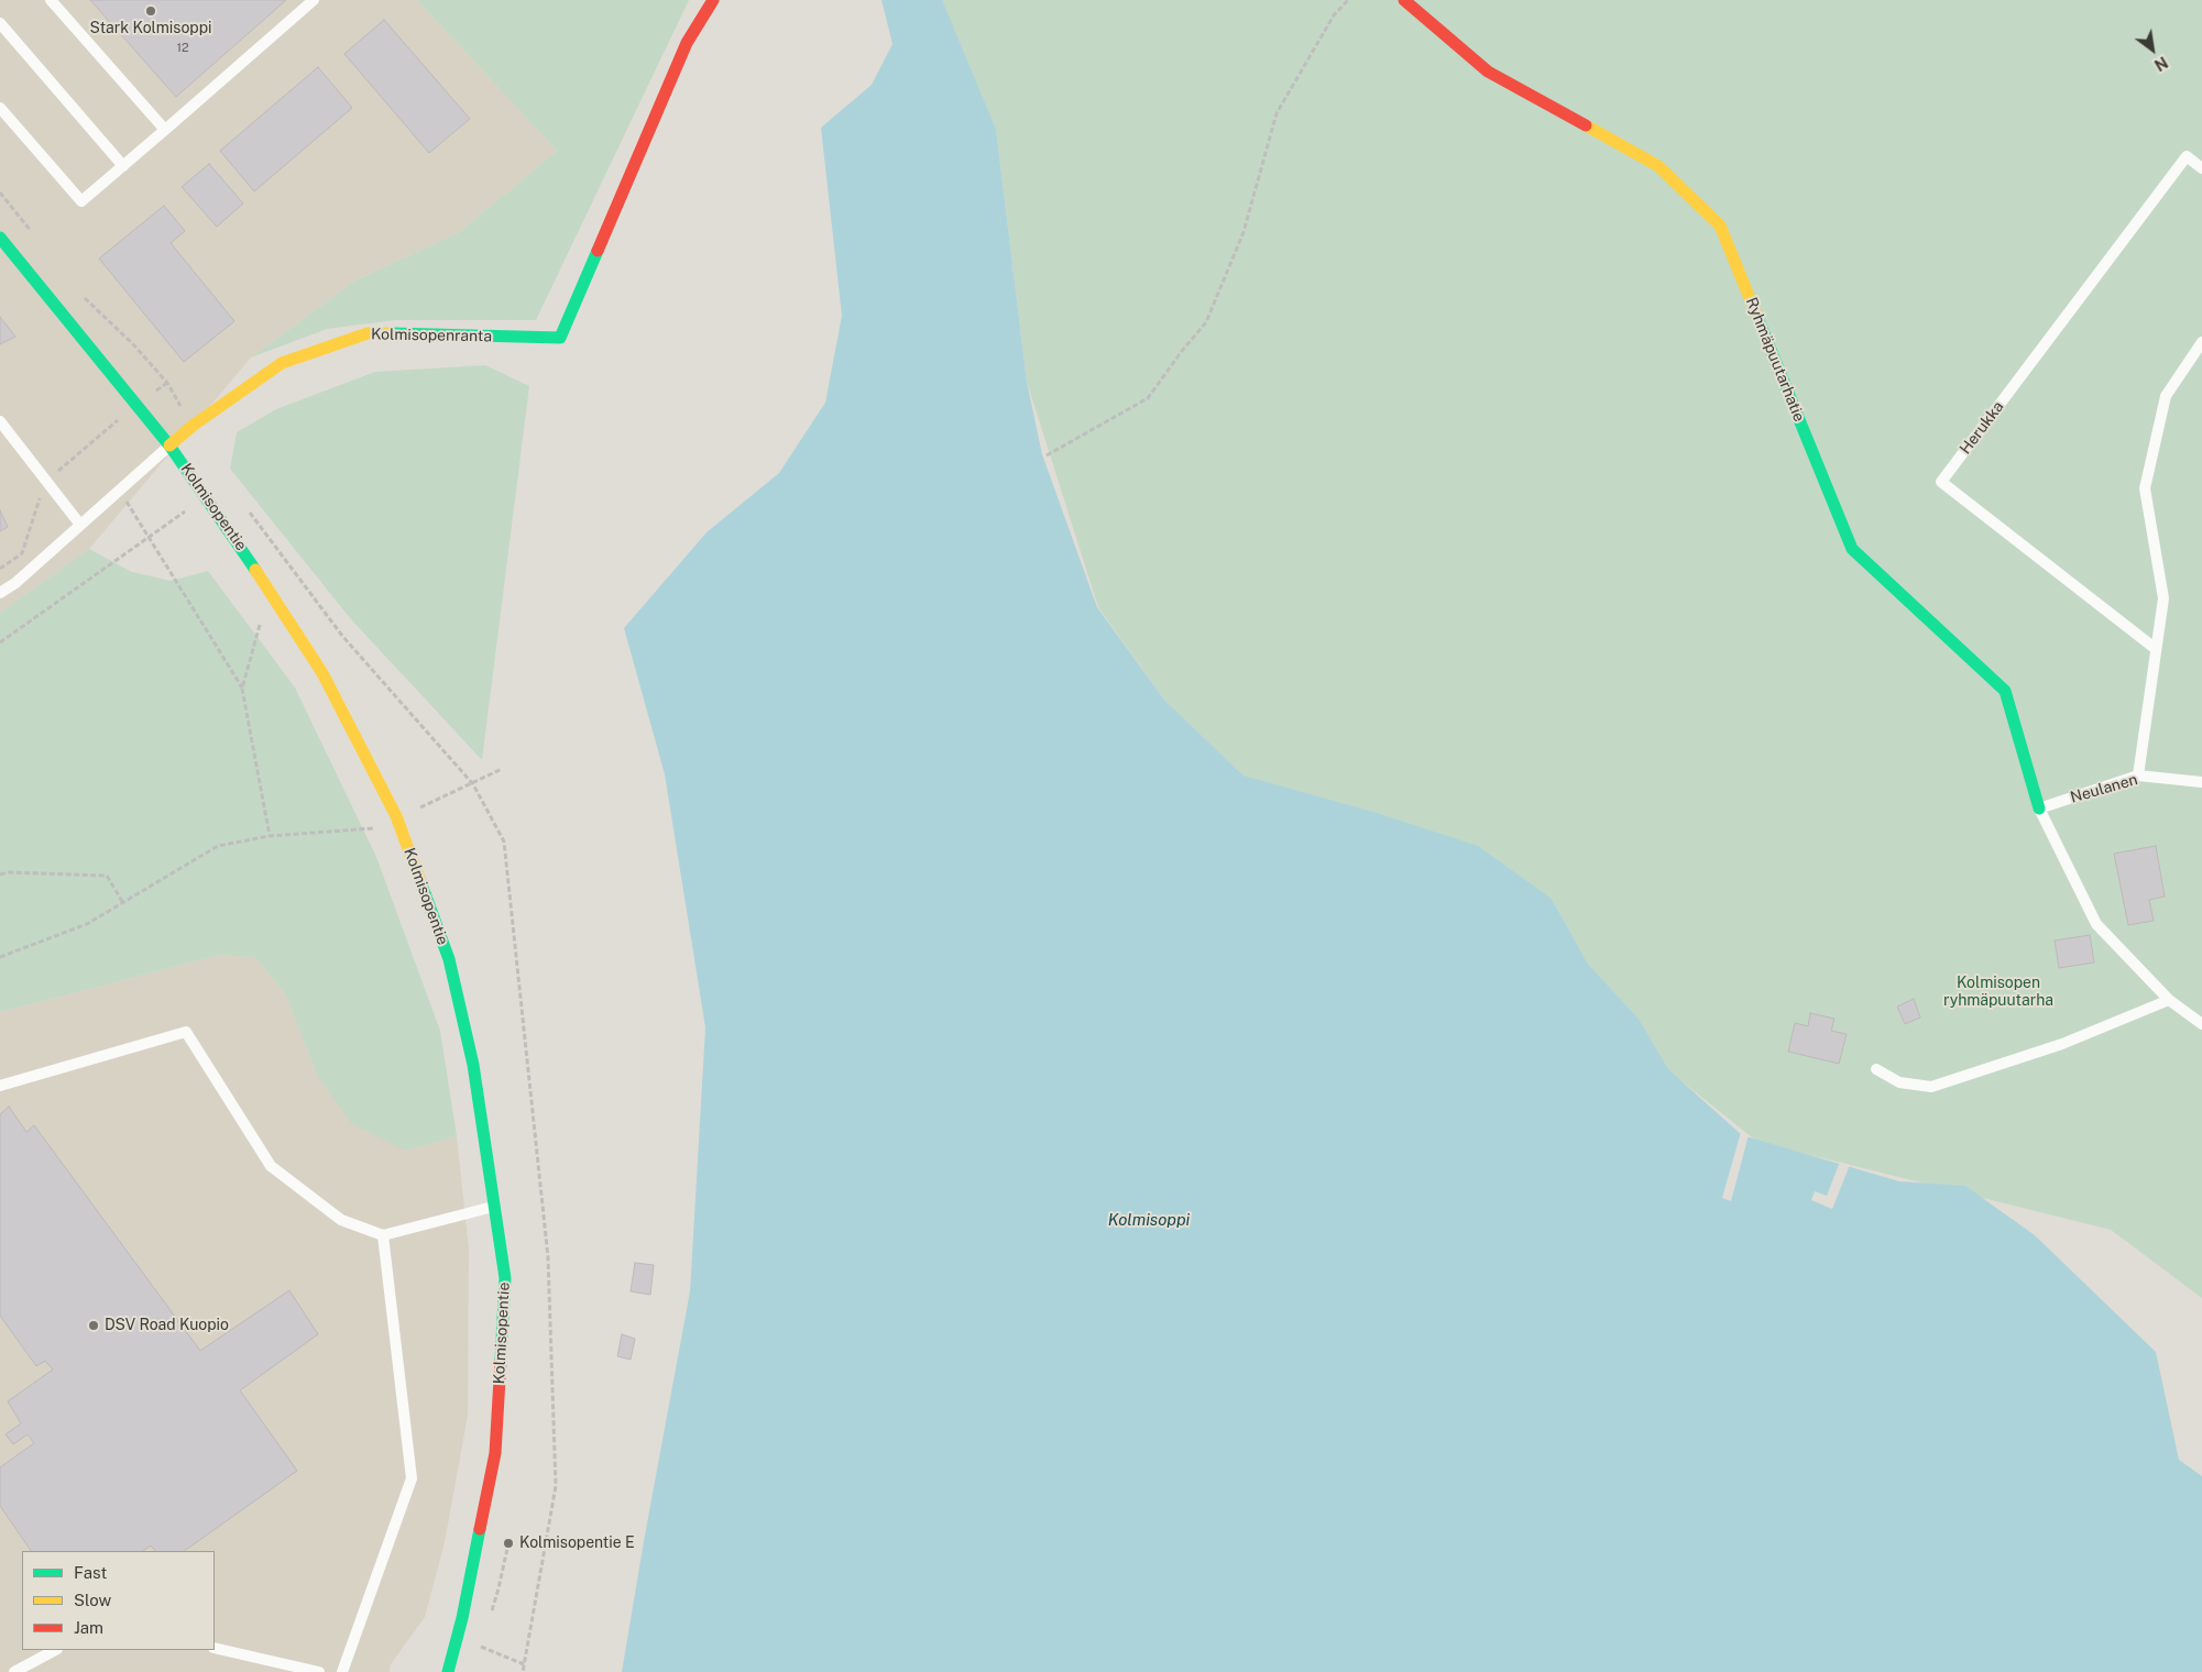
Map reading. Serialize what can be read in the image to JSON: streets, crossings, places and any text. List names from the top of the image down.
{
  "streets": {
    "street": ["Kolmisopenranta", "Ryhmäpuutarhatie", "Kolmisopentie"],
    "lane": ["Herukka", "Neulanen"]
  },
  "crossings": [
    ["Kolmisopenranta", "Kolmisopentie"],
    ["Ryhmäpuutarhatie", "Neulanen"]
  ],
  "water": ["Kolmisoppi"],
  "parks": ["Kolmisopen ryhmäpuutarha"],
  "places": ["Stark Kolmisoppi", "DSV Road Kuopio", "Kolmisopentie E"],
  "house_numbers": ["12"],
  "legend": ["Fast", "Slow", "Jam"],
  "north": "bottom right"
}
